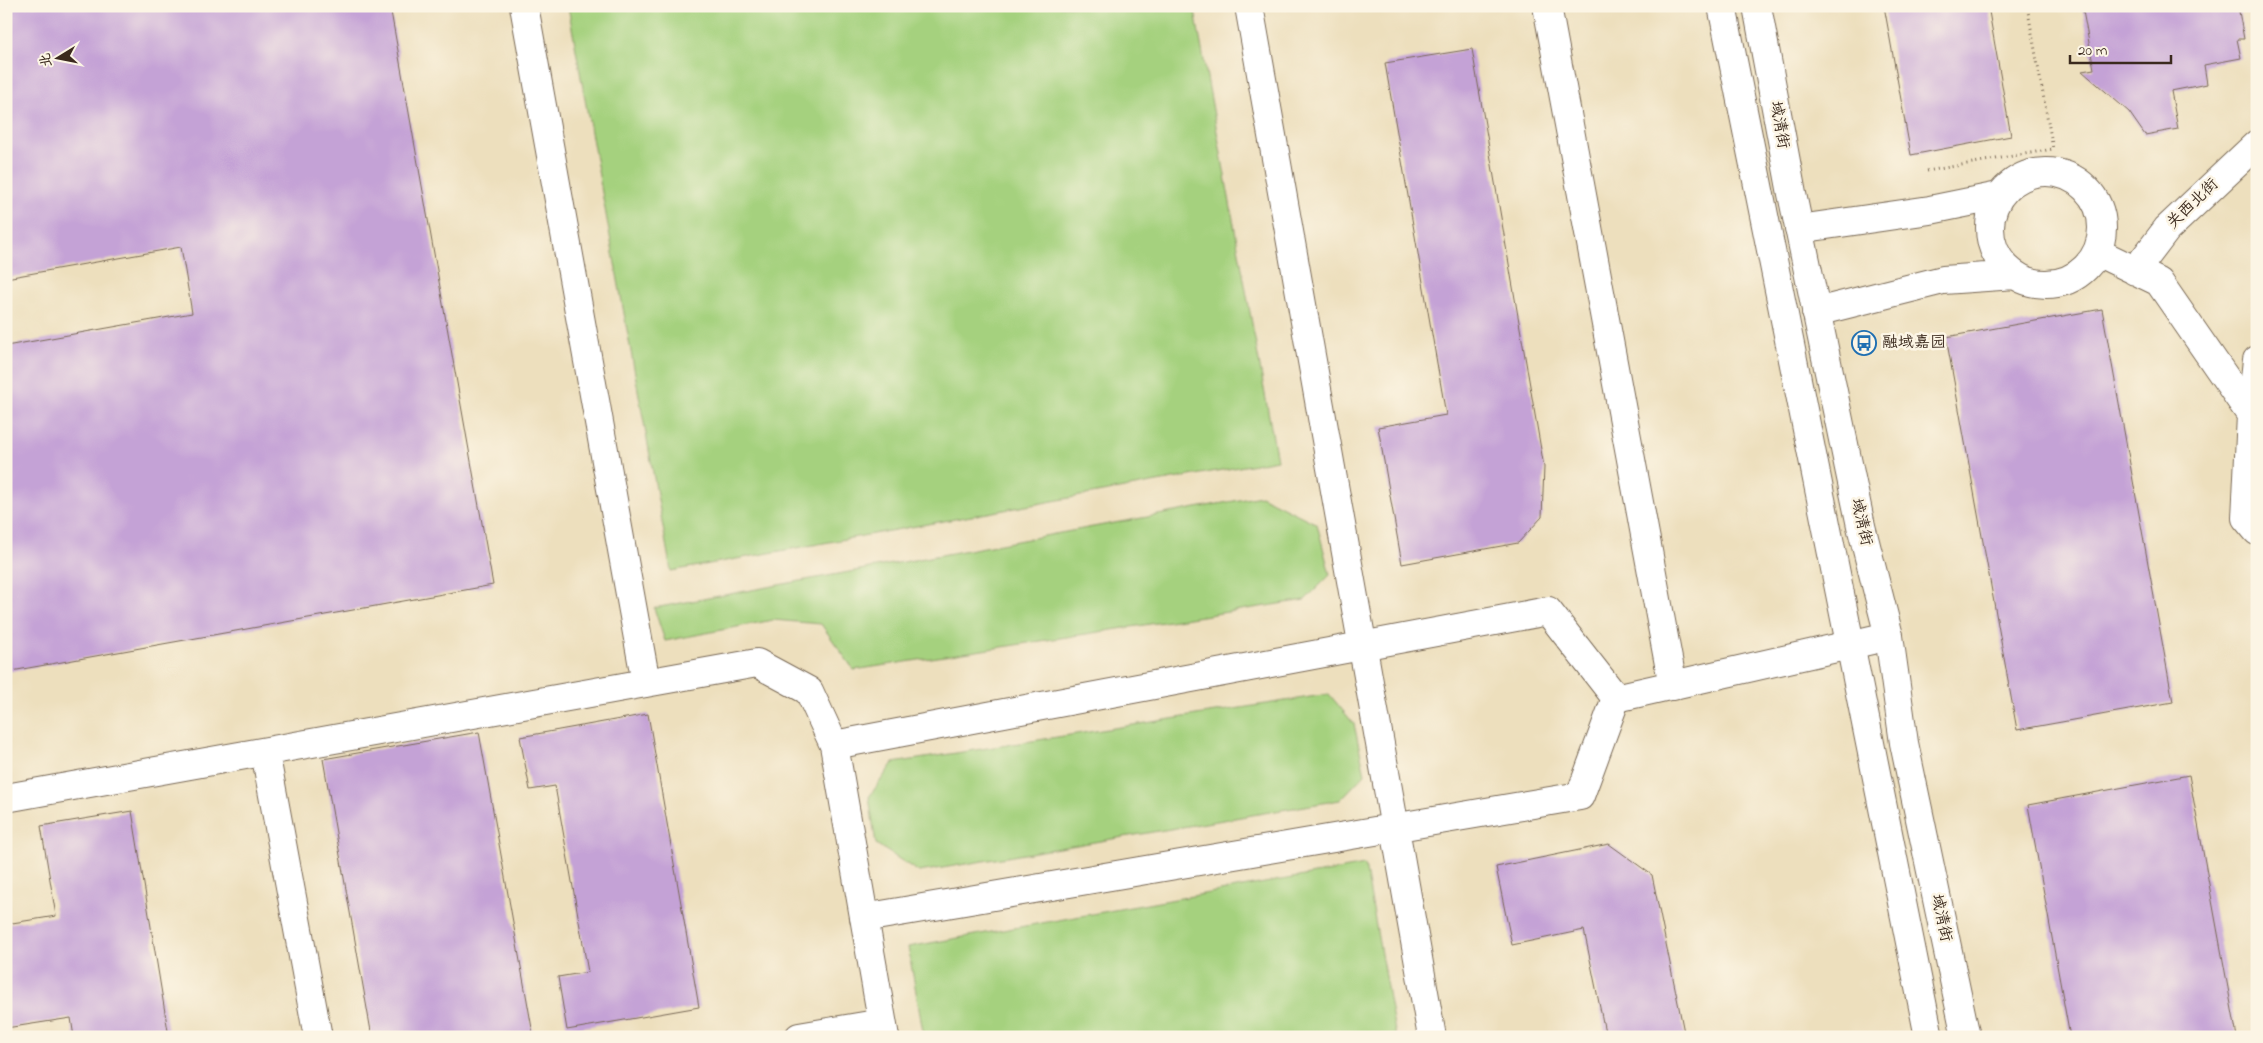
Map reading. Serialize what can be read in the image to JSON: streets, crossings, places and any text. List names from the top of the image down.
{
  "streets": {
    "street": ["域清街", "关西北街"]
  },
  "places": {
    "bus stop": ["融域嘉园"]
  },
  "scale_bar": "20 m",
  "north": "left"
}
